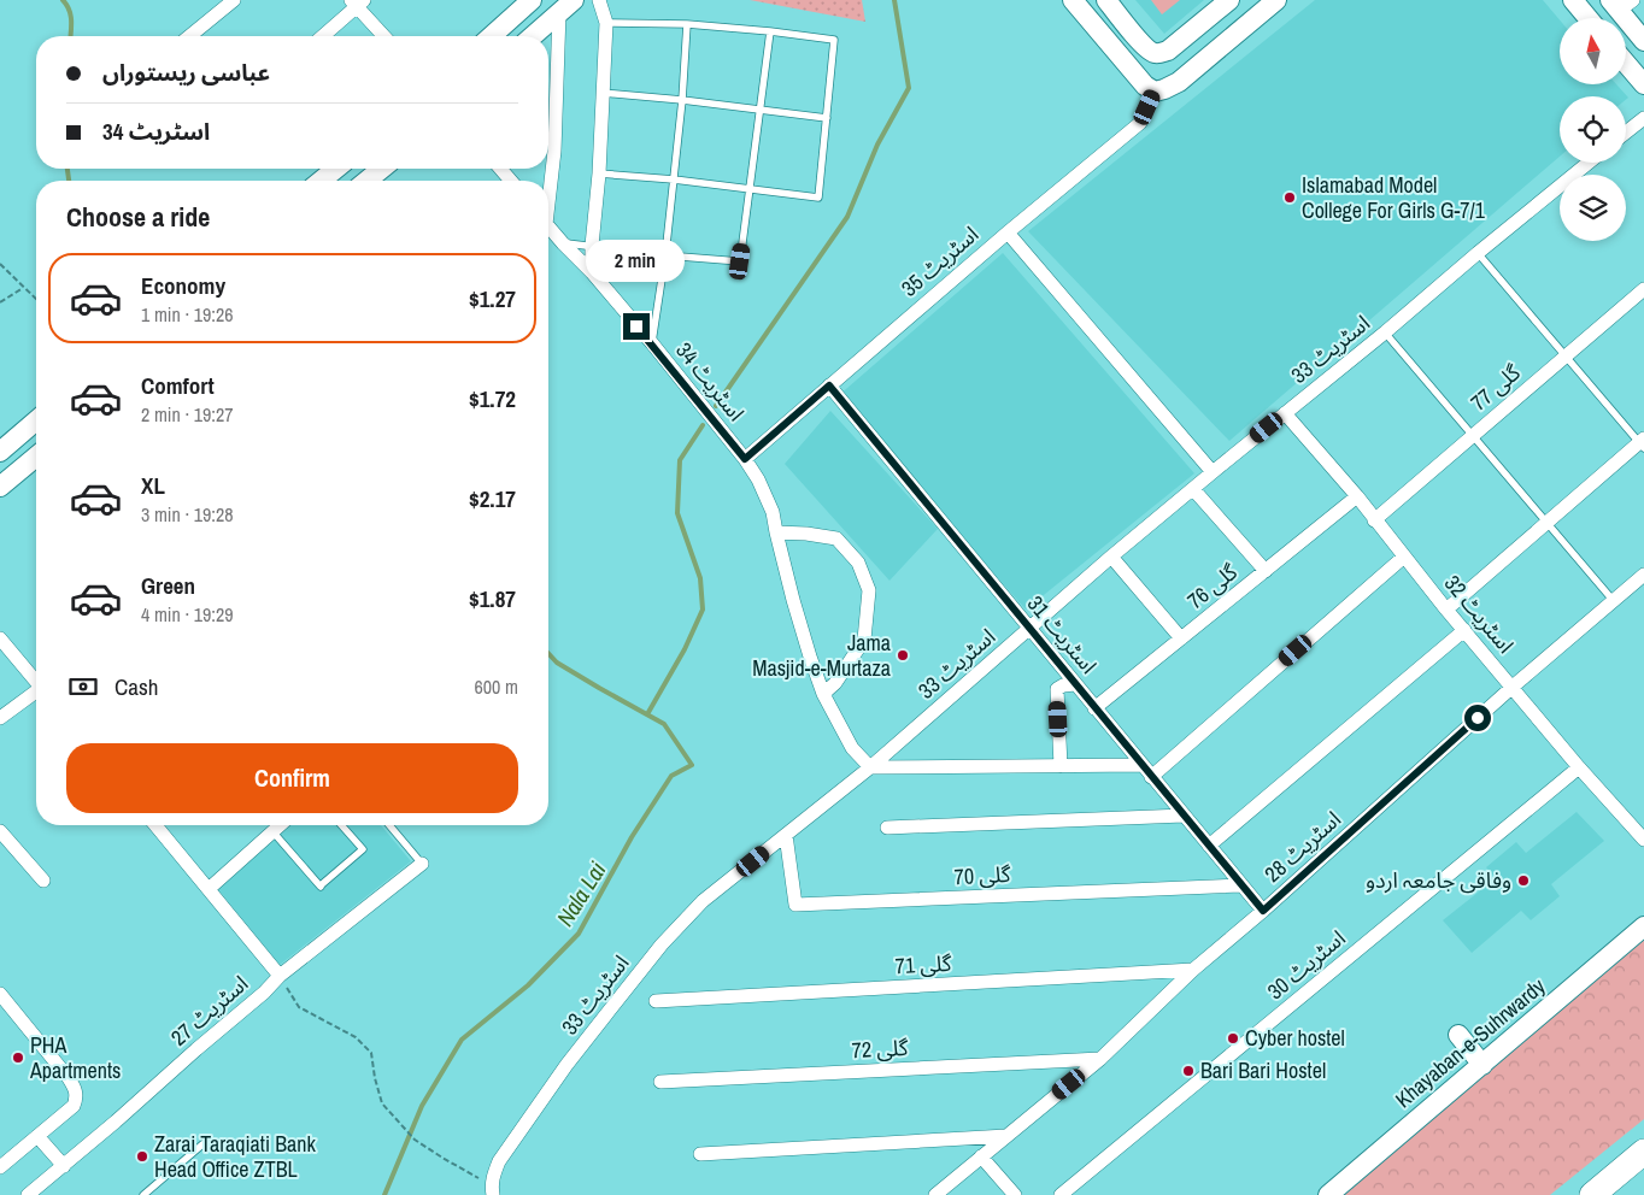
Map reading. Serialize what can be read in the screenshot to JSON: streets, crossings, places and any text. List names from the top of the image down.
{
  "streets": {
    "street": [
      "اسٹریٹ 35",
      "اسٹریٹ 33",
      "اسٹریٹ 34",
      "گلی 77",
      "گلی 76",
      "اسٹریٹ 32",
      "اسٹریٹ 31",
      "اسٹریٹ 28",
      "گلی 70",
      "گلی 71",
      "اسٹریٹ 30",
      "اسٹریٹ 27",
      "Khayaban-e-Suhrwardy",
      "گلی 72"
    ]
  },
  "crossings": [
    ["اسٹریٹ 35", "اسٹریٹ 34"],
    ["اسٹریٹ 35", "اسٹریٹ 31"],
    ["اسٹریٹ 33", "اسٹریٹ 34"],
    ["اسٹریٹ 33", "اسٹریٹ 32"],
    ["اسٹریٹ 33", "اسٹریٹ 31"],
    ["اسٹریٹ 33", "گلی 70"],
    ["گلی 77", "اسٹریٹ 32"],
    ["گلی 76", "اسٹریٹ 32"],
    ["گلی 76", "اسٹریٹ 31"],
    ["اسٹریٹ 32", "اسٹریٹ 28"],
    ["اسٹریٹ 32", "اسٹریٹ 30"],
    ["اسٹریٹ 31", "اسٹریٹ 28"],
    ["اسٹریٹ 31", "گلی 70"],
    ["اسٹریٹ 28", "گلی 71"],
    ["اسٹریٹ 28", "گلی 72"]
  ],
  "water": ["Nala Lai"],
  "places": [
    "Islamabad Model College For Girls G-7/1",
    "Jama Masjid-e-Murtaza",
    "وفاقی جامعہ اردو",
    "Cyber hostel",
    "PHA Apartments",
    "Bari Bari Hostel",
    "Zarai Taraqiati Bank Head Office ZTBL"
  ],
  "north": "top",
  "page": {
    "banner": ["عباسی ریستوراں", "اسٹریٹ 34"],
    "heading": "Choose a ride",
    "bubble": "2 min",
    "list": [
      {
        "name": "Economy",
        "note": "1 min · 19:26",
        "value": "$1.27"
      },
      {
        "name": "Comfort",
        "note": "2 min · 19:27",
        "value": "$1.72"
      },
      {
        "name": "XL",
        "note": "3 min · 19:28",
        "value": "$2.17"
      },
      {
        "name": "Green",
        "note": "4 min · 19:29",
        "value": "$1.87"
      }
    ],
    "pay": ["Cash", "600 m"],
    "buttons": "Confirm"
  }
}
